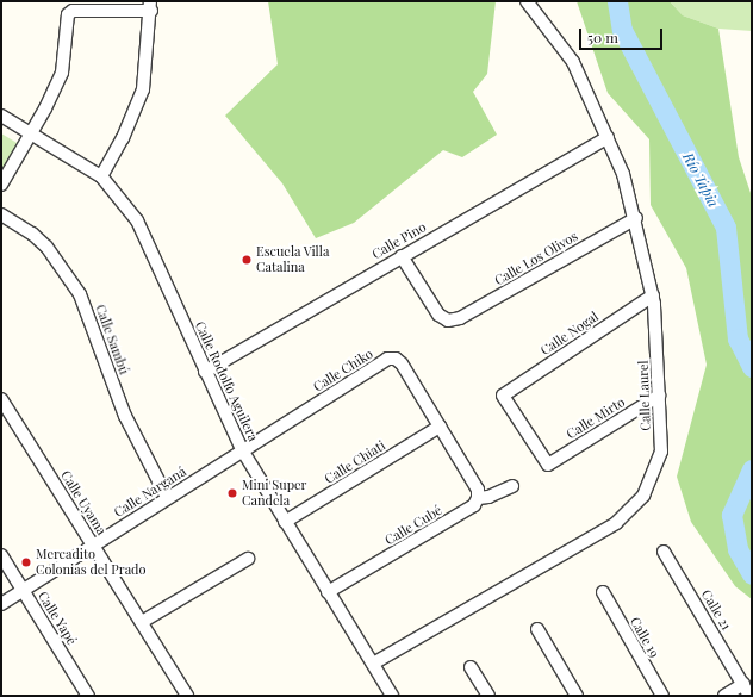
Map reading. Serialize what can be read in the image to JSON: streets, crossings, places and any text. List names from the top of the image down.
{
  "streets": {
    "street": [
      "Calle Pino",
      "Calle Los Olivos",
      "Calle Nogal",
      "Calle Sambú",
      "Calle Chiko",
      "Calle Rodolfo Aguilera",
      "Calle Laurel",
      "Calle Mirto",
      "Calle Chiati",
      "Calle Narganá",
      "Calle Uyama",
      "Calle Cubé",
      "Calle 21",
      "Calle Yapé",
      "Calle 19"
    ]
  },
  "crossings": [
    ["Calle Pino", "Calle Los Olivos"],
    ["Calle Pino", "Calle Rodolfo Aguilera"],
    ["Calle Pino", "Calle Laurel"],
    ["Calle Los Olivos", "Calle Laurel"],
    ["Calle Nogal", "Calle Laurel"],
    ["Calle Nogal", "Calle Mirto"],
    ["Calle Sambú", "Calle Narganá"],
    ["Calle Chiko", "Calle Rodolfo Aguilera"],
    ["Calle Chiko", "Calle Chiati"],
    ["Calle Chiko", "Calle Narganá"],
    ["Calle Chiko", "Calle Cubé"],
    ["Calle Rodolfo Aguilera", "Calle Laurel"],
    ["Calle Rodolfo Aguilera", "Calle Chiati"],
    ["Calle Rodolfo Aguilera", "Calle Narganá"],
    ["Calle Rodolfo Aguilera", "Calle Cubé"],
    ["Calle Laurel", "Calle Mirto"],
    ["Calle Narganá", "Calle Uyama"],
    ["Calle Narganá", "Calle Yapé"]
  ],
  "water": ["Río Tapia"],
  "places": ["Escuela Villa Catalina", "Mini Super Candela", "Mercadito Colonias del Prado"],
  "scale_bar": "50 m"
}
